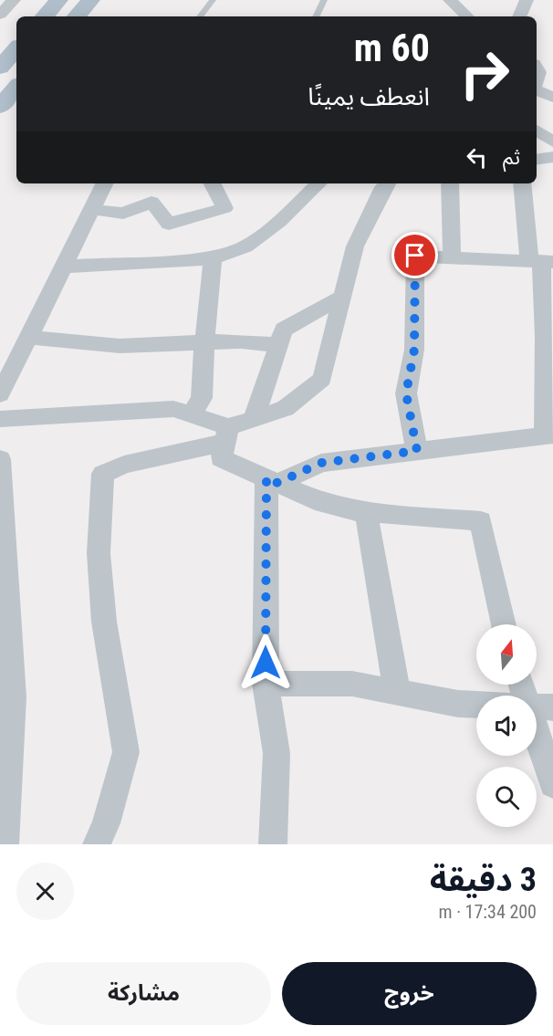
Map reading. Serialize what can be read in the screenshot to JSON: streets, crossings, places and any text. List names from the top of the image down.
{
  "north": "top",
  "page": {
    "turn": ["60 m", "انعطف يمينًا"],
    "then": "ثم",
    "heading": ["3 دقيقة", "200 m · 17:34"],
    "buttons": ["خروج", "مشاركة"]
  }
}
